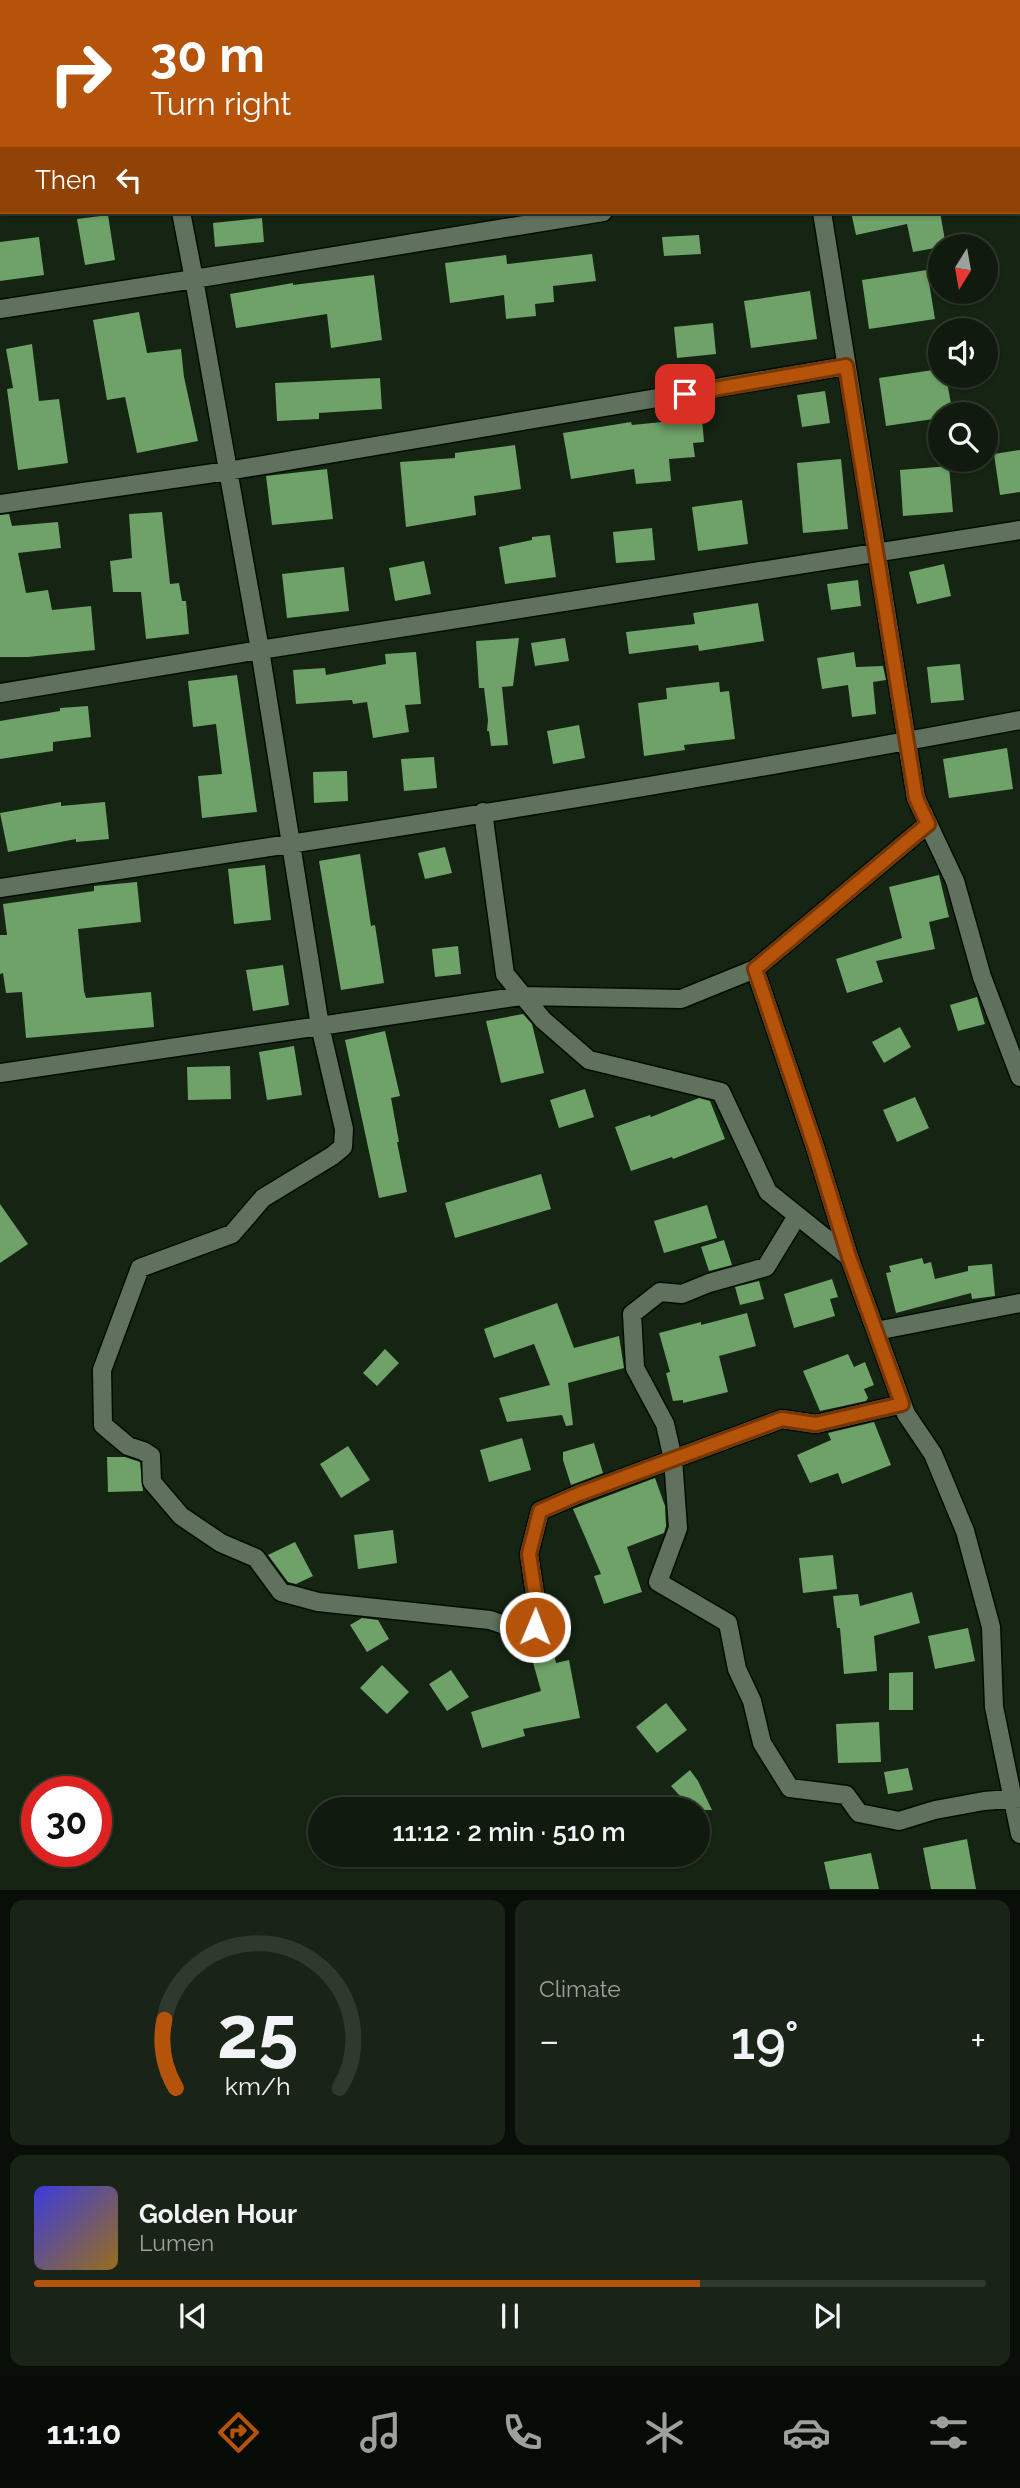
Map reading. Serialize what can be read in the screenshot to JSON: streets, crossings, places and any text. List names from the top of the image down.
{
  "north": "bottom",
  "page": {
    "turn": ["30 m", "Turn right"],
    "then": "Then",
    "limit": "30",
    "trip": "11:12 · 2 min · 510 m",
    "tile": "Climate",
    "heat": ["−", "19°", "+"],
    "song": ["Golden Hour", "Lumen"],
    "tabs": "11:10",
    "gauge": ["25", "km/h"]
  }
}
